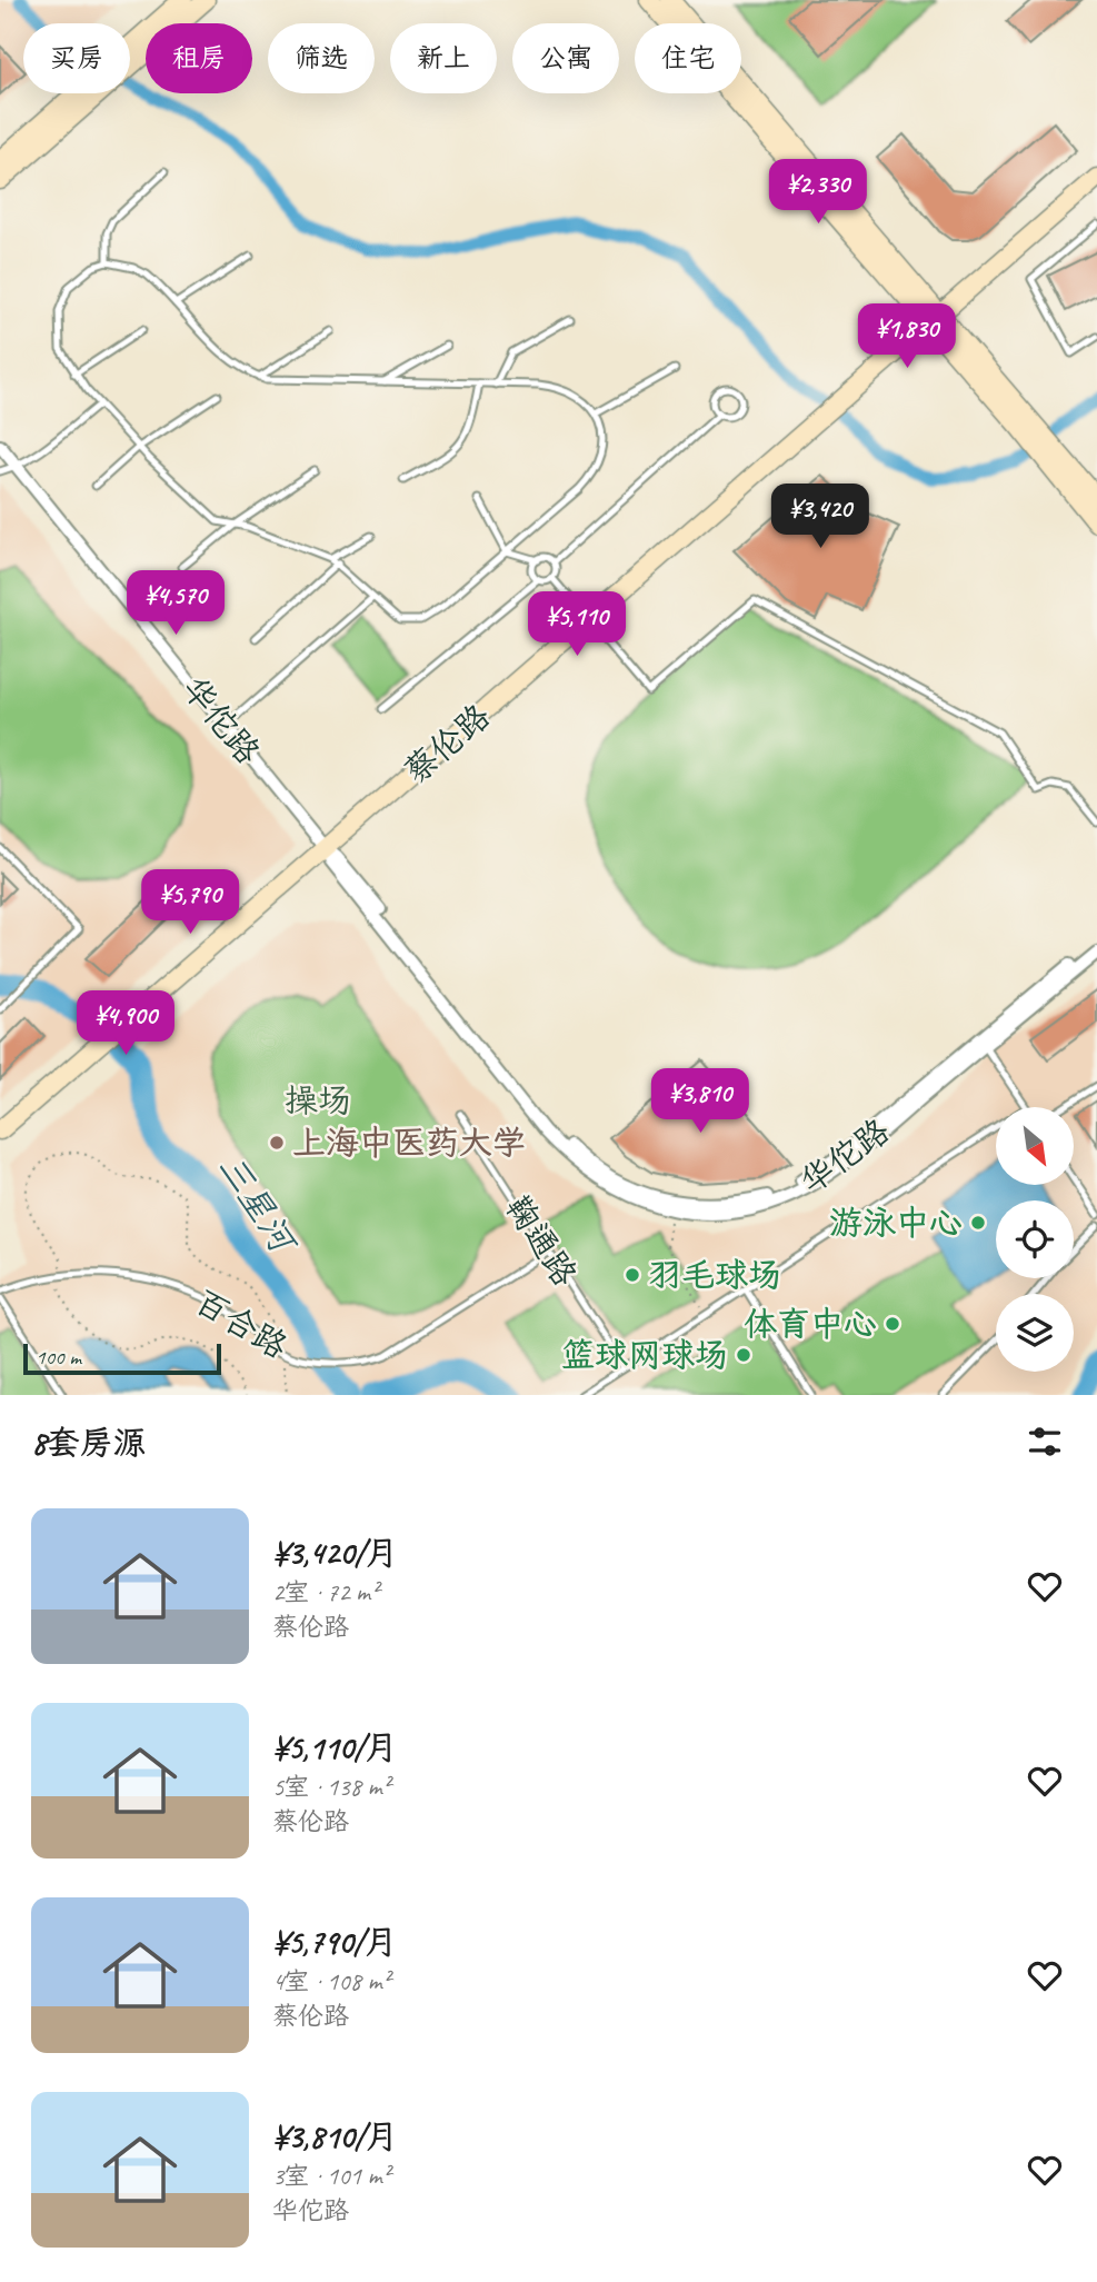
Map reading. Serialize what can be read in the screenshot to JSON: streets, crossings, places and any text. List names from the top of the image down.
{
  "streets": {
    "street": ["华佗路", "蔡伦路"],
    "lane": ["鞠通路", "百合路"]
  },
  "crossings": [
    ["华佗路", "蔡伦路"],
    ["鞠通路", "百合路"]
  ],
  "water": ["三星河"],
  "parks": ["操场"],
  "places": [
    "上海中医药大学",
    "游泳中心",
    "羽毛球场",
    "体育中心",
    "篮球网球场"
  ],
  "scale_bar": "100 m",
  "north": "bottom right",
  "page": {
    "chip": [
      "买房",
      "租房",
      "筛选",
      "新上",
      "公寓",
      "住宅"
    ],
    "price": [
      "¥2,330",
      "¥1,830",
      "¥3,420",
      "¥4,570",
      "¥5,110",
      "¥5,790",
      "¥4,900",
      "¥3,810"
    ],
    "scale": "100 m",
    "heading": "8套房源",
    "list": [
      {
        "name": "¥3,420/月",
        "note": "2室 · 72 m² · 蔡伦路"
      },
      {
        "name": "¥5,110/月",
        "note": "5室 · 138 m² · 蔡伦路"
      },
      {
        "name": "¥5,790/月",
        "note": "4室 · 108 m² · 蔡伦路"
      },
      {
        "name": "¥3,810/月",
        "note": "3室 · 101 m² · 华佗路"
      }
    ]
  }
}
